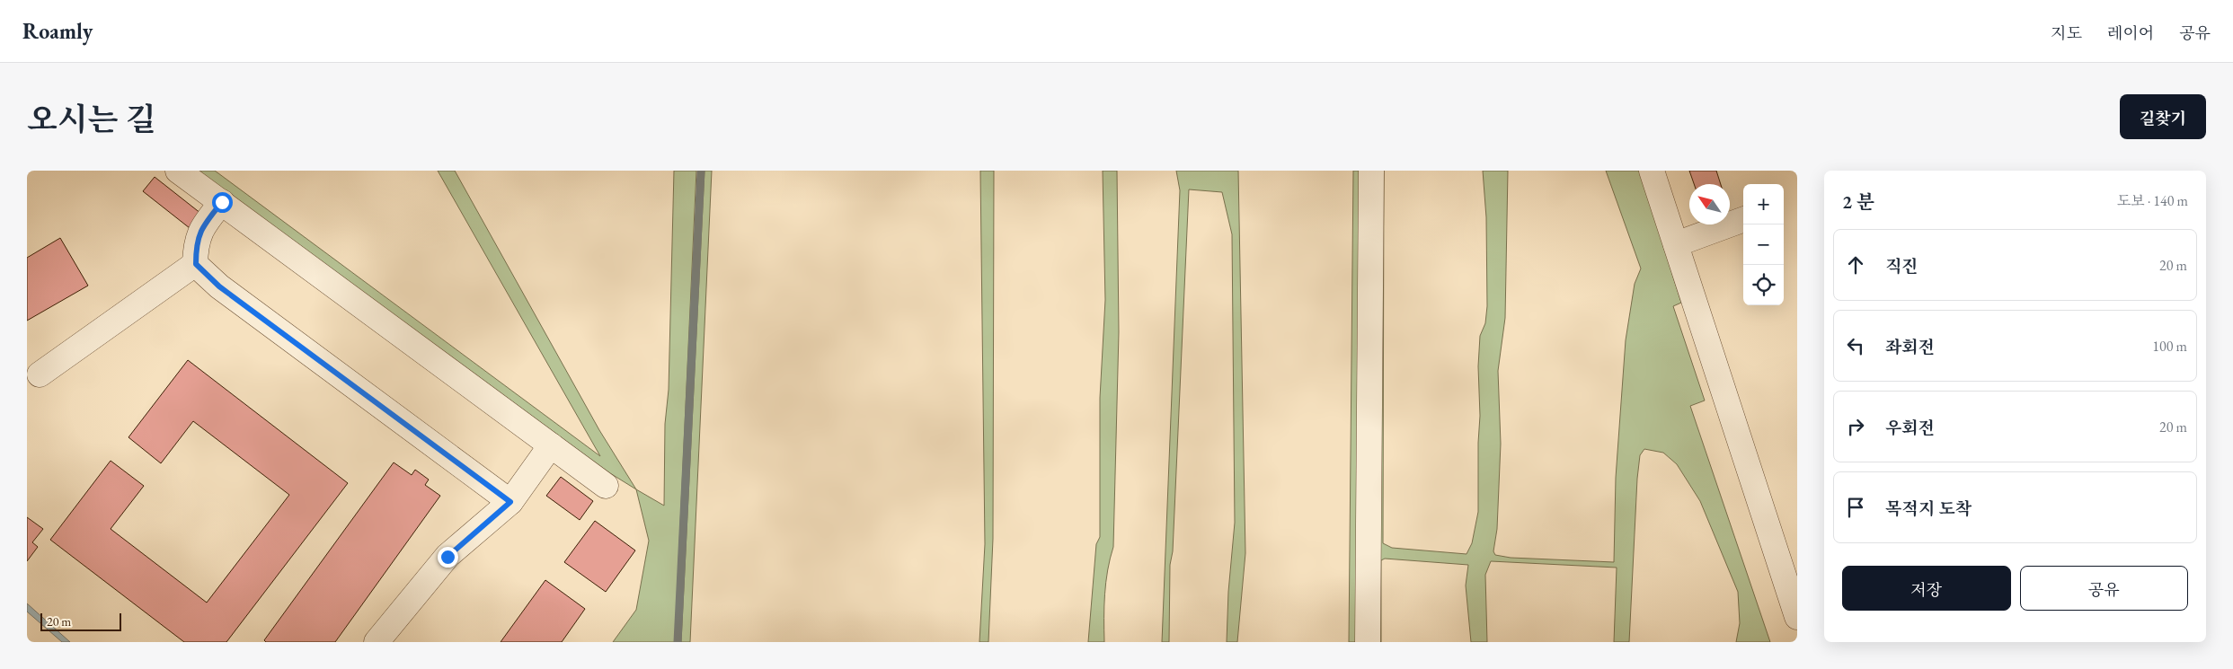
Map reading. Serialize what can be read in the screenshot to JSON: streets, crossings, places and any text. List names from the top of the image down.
{
  "scale_bar": "20 m",
  "north": "top left",
  "page": {
    "header": "Roamly",
    "nav": ["지도", "레이어", "공유"],
    "title": "오시는 길",
    "buttons": [
      "길찾기",
      ["저장", "공유"]
    ],
    "heading": ["2 분", "도보 · 140 m"],
    "map_buttons": ["+", "−"],
    "list": [
      ["직진", "20 m"],
      ["좌회전", "100 m"],
      ["우회전", "20 m"],
      "목적지 도착"
    ],
    "scale": "20 m"
  }
}
